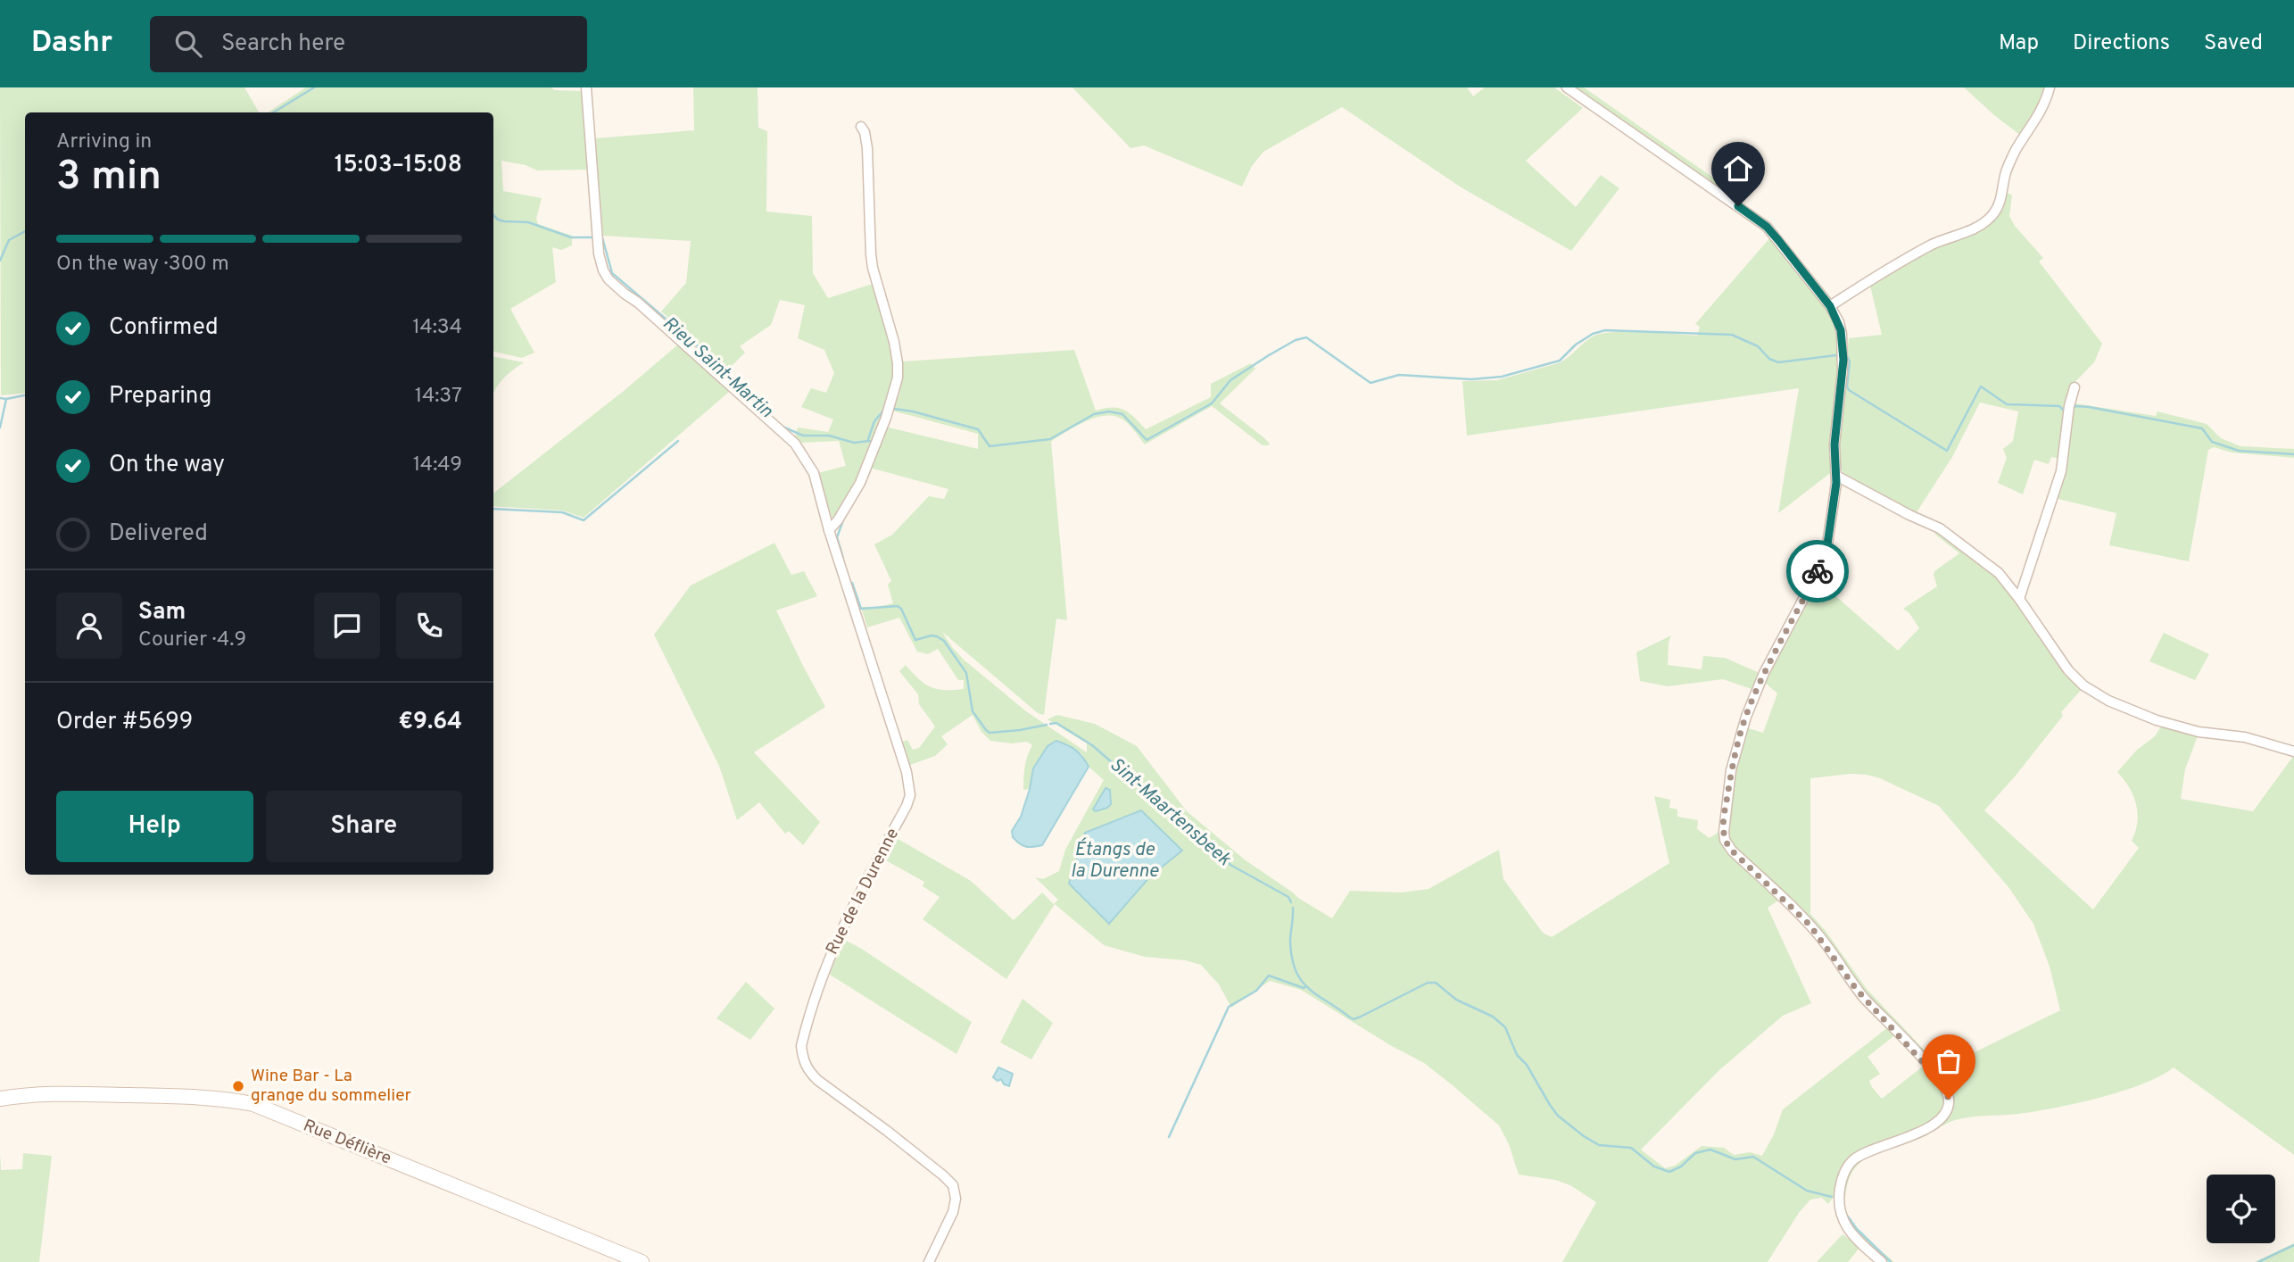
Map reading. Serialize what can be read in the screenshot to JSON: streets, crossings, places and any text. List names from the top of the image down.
{
  "streets": {
    "street": ["Rue de la Durenne", "Rue Déflière"]
  },
  "water": ["Rieu Saint-Martin", "Sint-Maartensbeek", "Étangs de la Durenne"],
  "places": ["Wine Bar - La grange du sommelier"],
  "page": {
    "header": "Dashr",
    "search": "Search here",
    "nav": ["Map", "Directions", "Saved"],
    "heading": ["3 min", "Arriving in", "15:03–15:08"],
    "panel": [
      "Sam",
      "Courier · 4.9",
      "Order #5699",
      "€9.64"
    ],
    "bar": "On the way · 300 m",
    "list": [
      ["Confirmed", "14:34"],
      ["Preparing", "14:37"],
      ["On the way", "14:49"],
      "Delivered"
    ],
    "buttons": ["Help", "Share"]
  }
}
